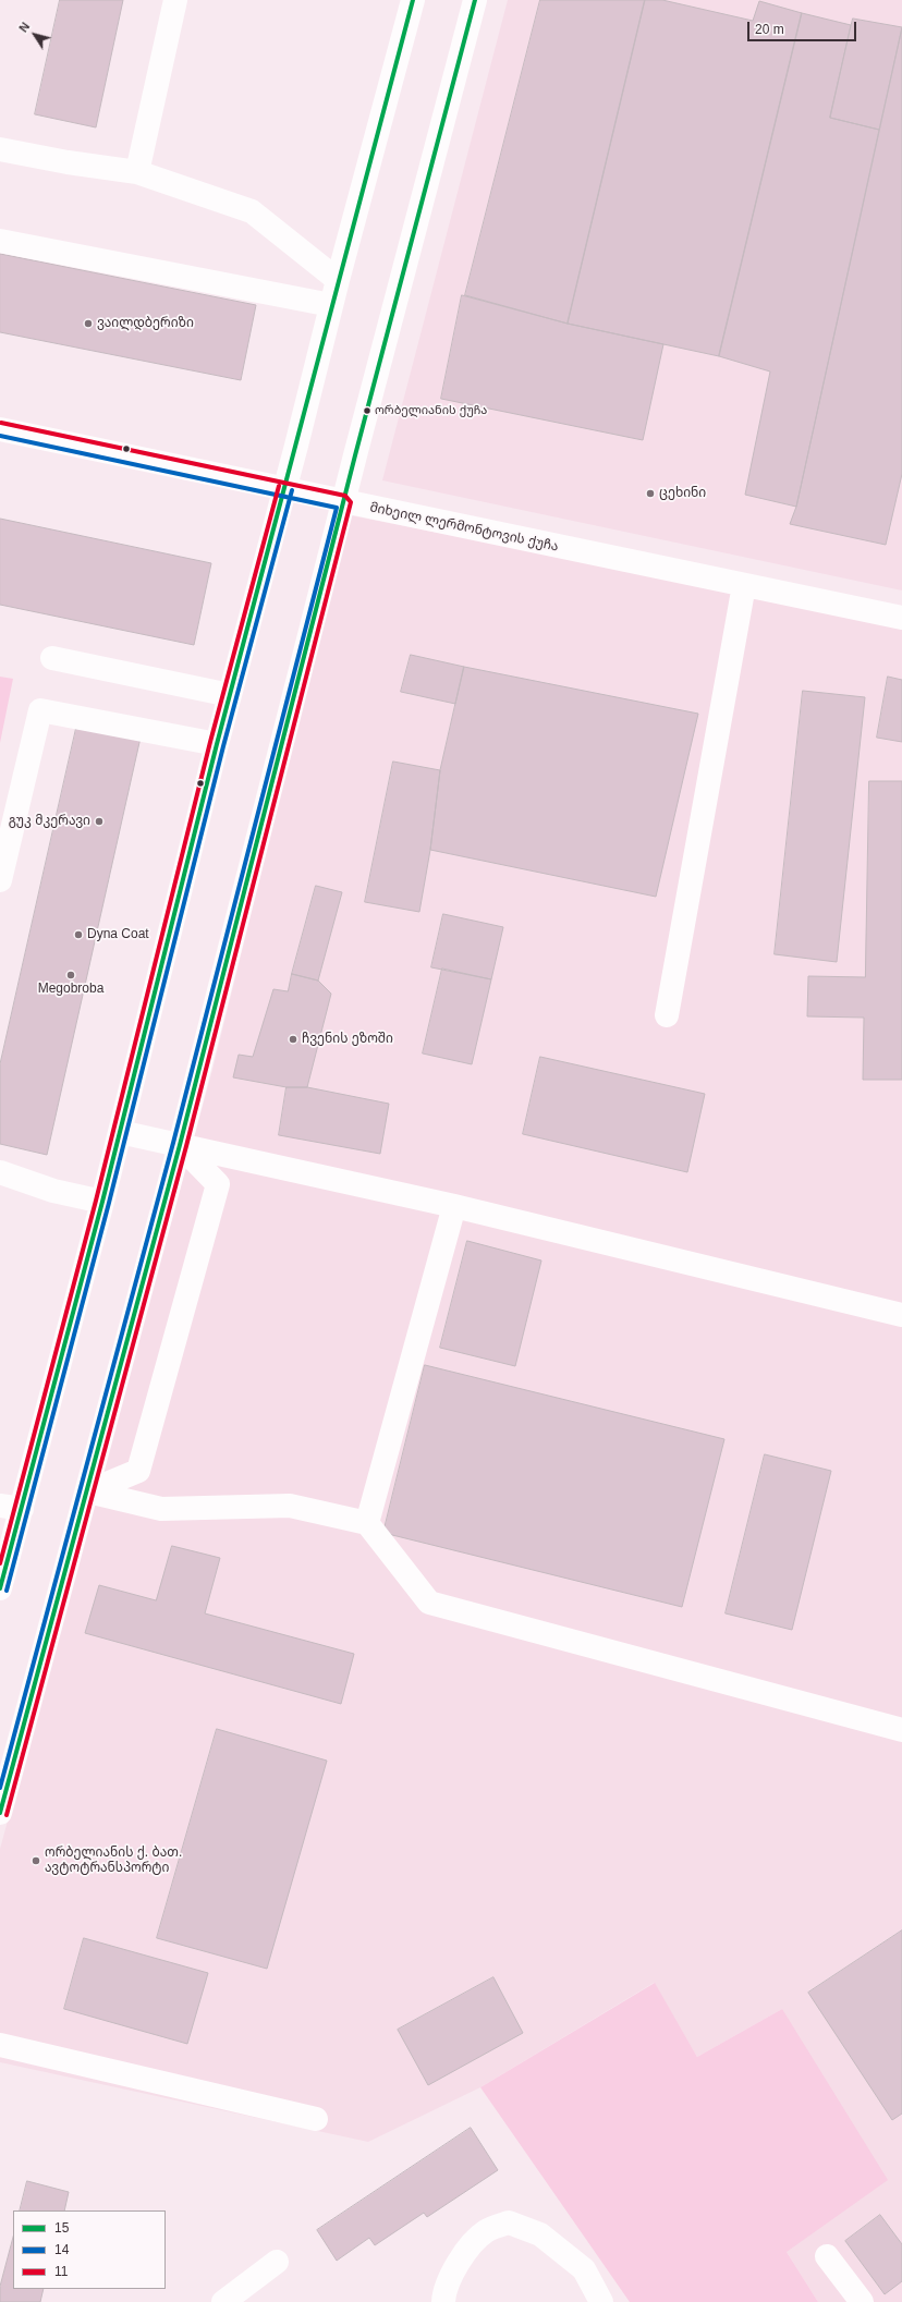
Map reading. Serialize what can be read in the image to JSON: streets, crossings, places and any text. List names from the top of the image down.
{
  "streets": {
    "street": ["მიხეილ ლერმონტოვის ქუჩა"]
  },
  "places": [
    "ვაილდბერიზი",
    "ორბელიანის ქუჩა",
    "ცეხინი",
    "გუკ მკერავი",
    "Dyna Coat",
    "Megobroba",
    "ჩვენის ეზოში",
    "ორბელიანის ქ. ბათ. ავტოტრანსპორტი"
  ],
  "lines": ["transit line 15", "transit line 11", "transit line 14"],
  "legend": ["15", "14", "11"],
  "scale_bar": "20 m",
  "north": "top left"
}
